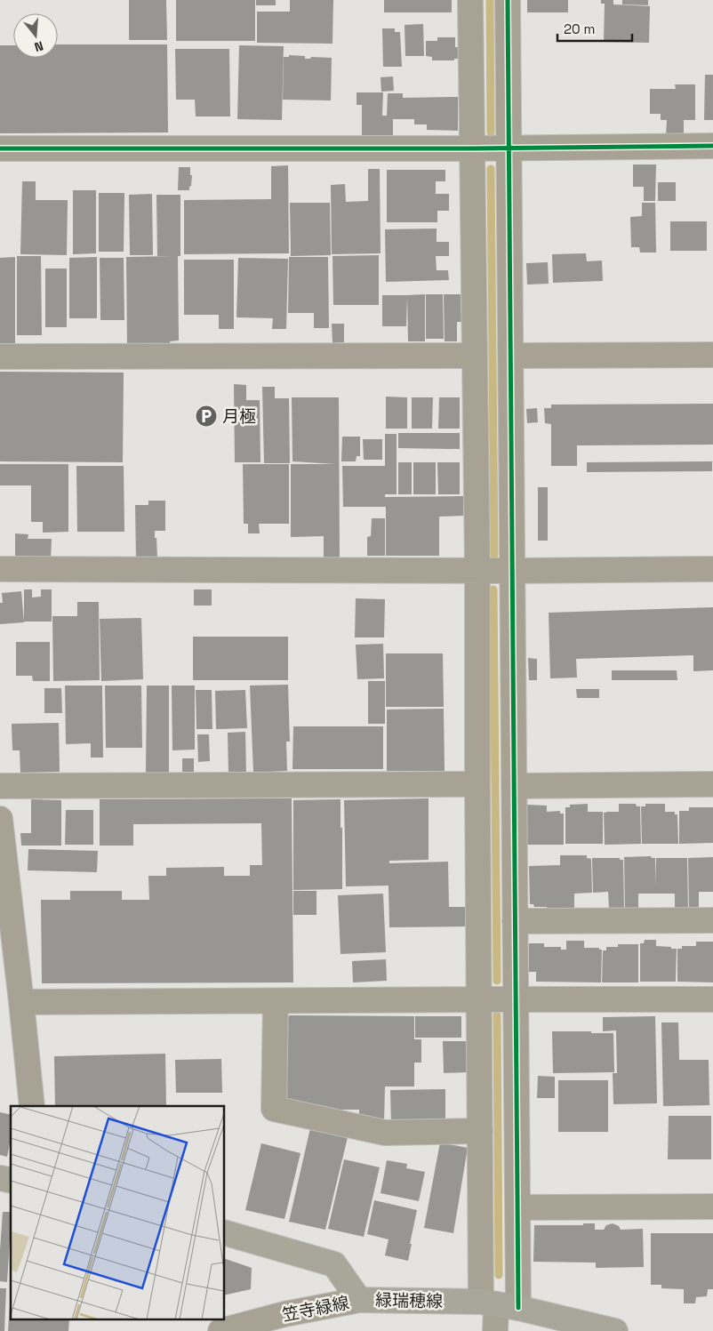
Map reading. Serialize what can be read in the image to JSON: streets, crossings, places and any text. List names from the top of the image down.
{
  "streets": {
    "main road": ["緑瑞穂線"],
    "street": ["笠寺緑線"]
  },
  "crossings": [
    ["緑瑞穂線", "笠寺緑線"]
  ],
  "places": {
    "parking": ["月極"]
  },
  "scale_bar": "20 m",
  "north": "bottom"
}
